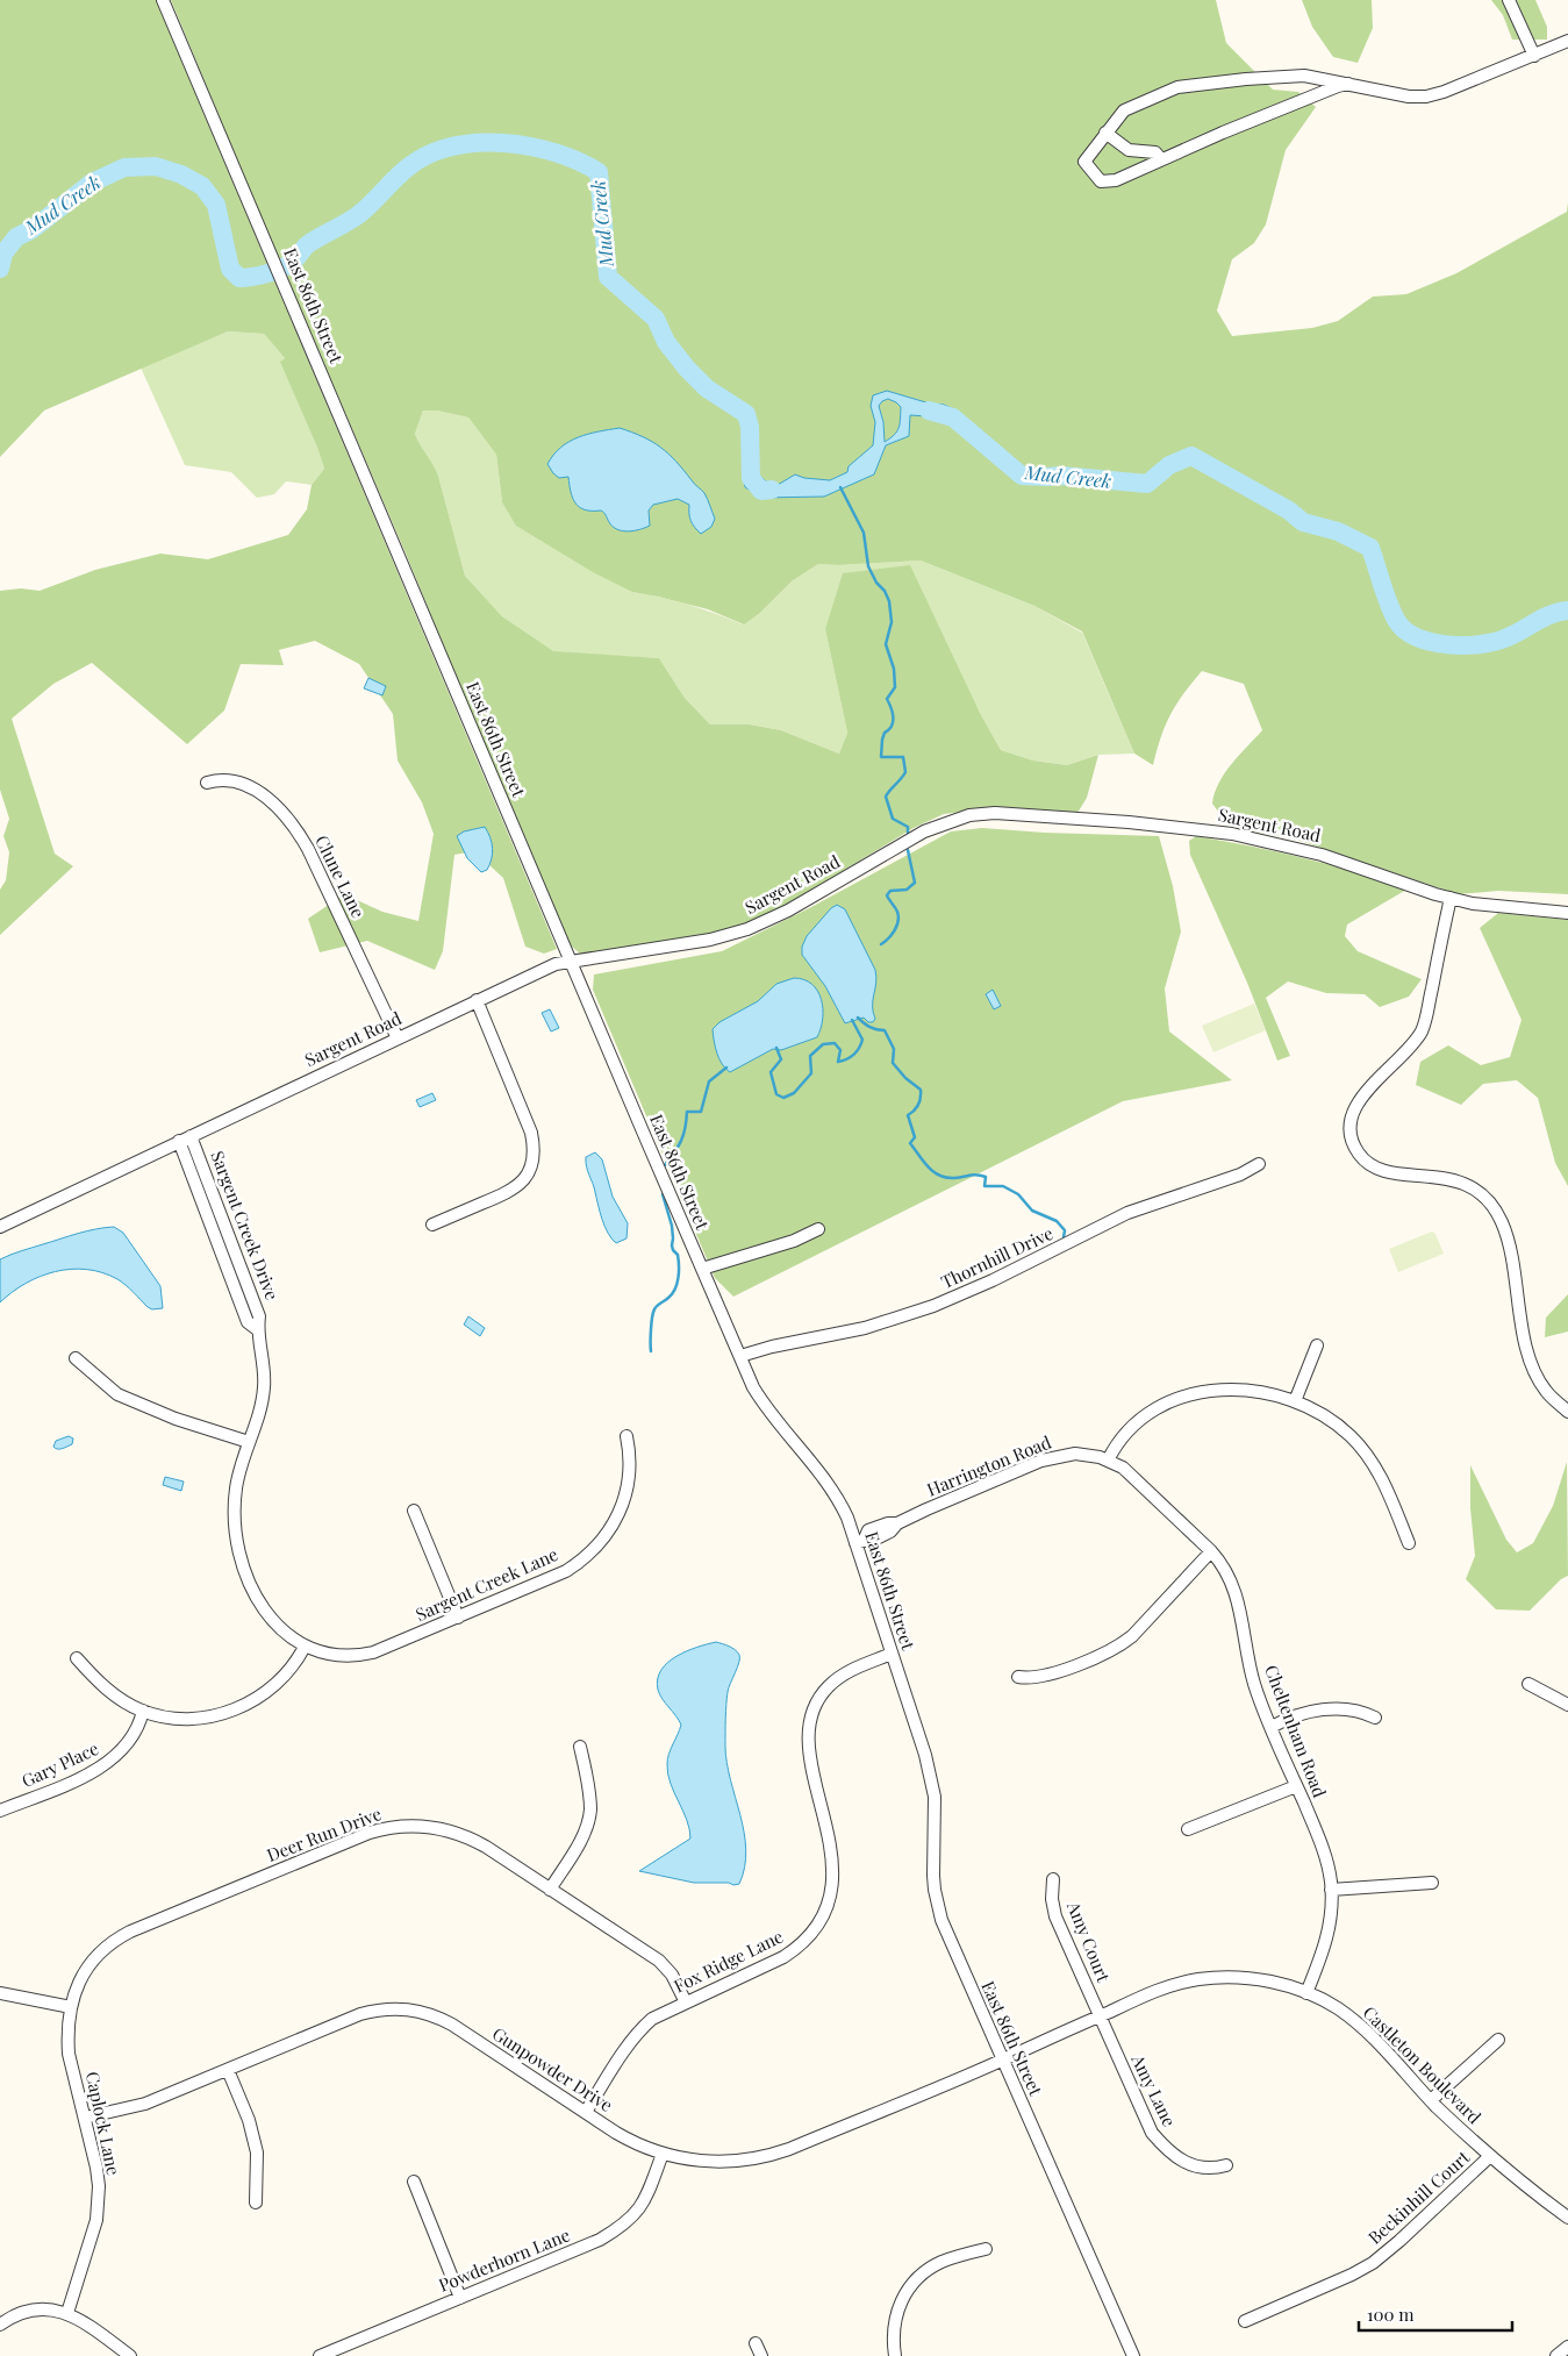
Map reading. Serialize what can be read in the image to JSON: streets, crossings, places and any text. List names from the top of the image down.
{
  "streets": {
    "street": [
      "East 86th Street",
      "Sargent Road",
      "Clune Lane",
      "Sargent Creek Drive",
      "Thornhill Drive",
      "Harrington Road",
      "Sargent Creek Lane",
      "Cheltenham Road",
      "Gary Place",
      "Deer Run Drive",
      "Amy Court",
      "Fox Ridge Lane",
      "Castleton Boulevard",
      "Gunpowder Drive",
      "Amy Lane",
      "Caplock Lane",
      "Beckinhill Court",
      "Powderhorn Lane"
    ]
  },
  "crossings": [
    ["East 86th Street", "Sargent Road"],
    ["East 86th Street", "Thornhill Drive"],
    ["East 86th Street", "Harrington Road"],
    ["East 86th Street", "Fox Ridge Lane"],
    ["East 86th Street", "Castleton Boulevard"],
    ["East 86th Street", "Gunpowder Drive"],
    ["Sargent Road", "Clune Lane"],
    ["Sargent Road", "Sargent Creek Drive"],
    ["Sargent Creek Drive", "Sargent Creek Lane"],
    ["Harrington Road", "Cheltenham Road"],
    ["Cheltenham Road", "Castleton Boulevard"],
    ["Deer Run Drive", "Fox Ridge Lane"],
    ["Deer Run Drive", "Caplock Lane"],
    ["Amy Court", "Castleton Boulevard"],
    ["Amy Court", "Amy Lane"],
    ["Fox Ridge Lane", "Gunpowder Drive"],
    ["Castleton Boulevard", "Gunpowder Drive"],
    ["Castleton Boulevard", "Amy Lane"],
    ["Castleton Boulevard", "Beckinhill Court"],
    ["Gunpowder Drive", "Caplock Lane"],
    ["Gunpowder Drive", "Powderhorn Lane"]
  ],
  "water": ["Mud Creek"],
  "scale_bar": "100 m"
}
